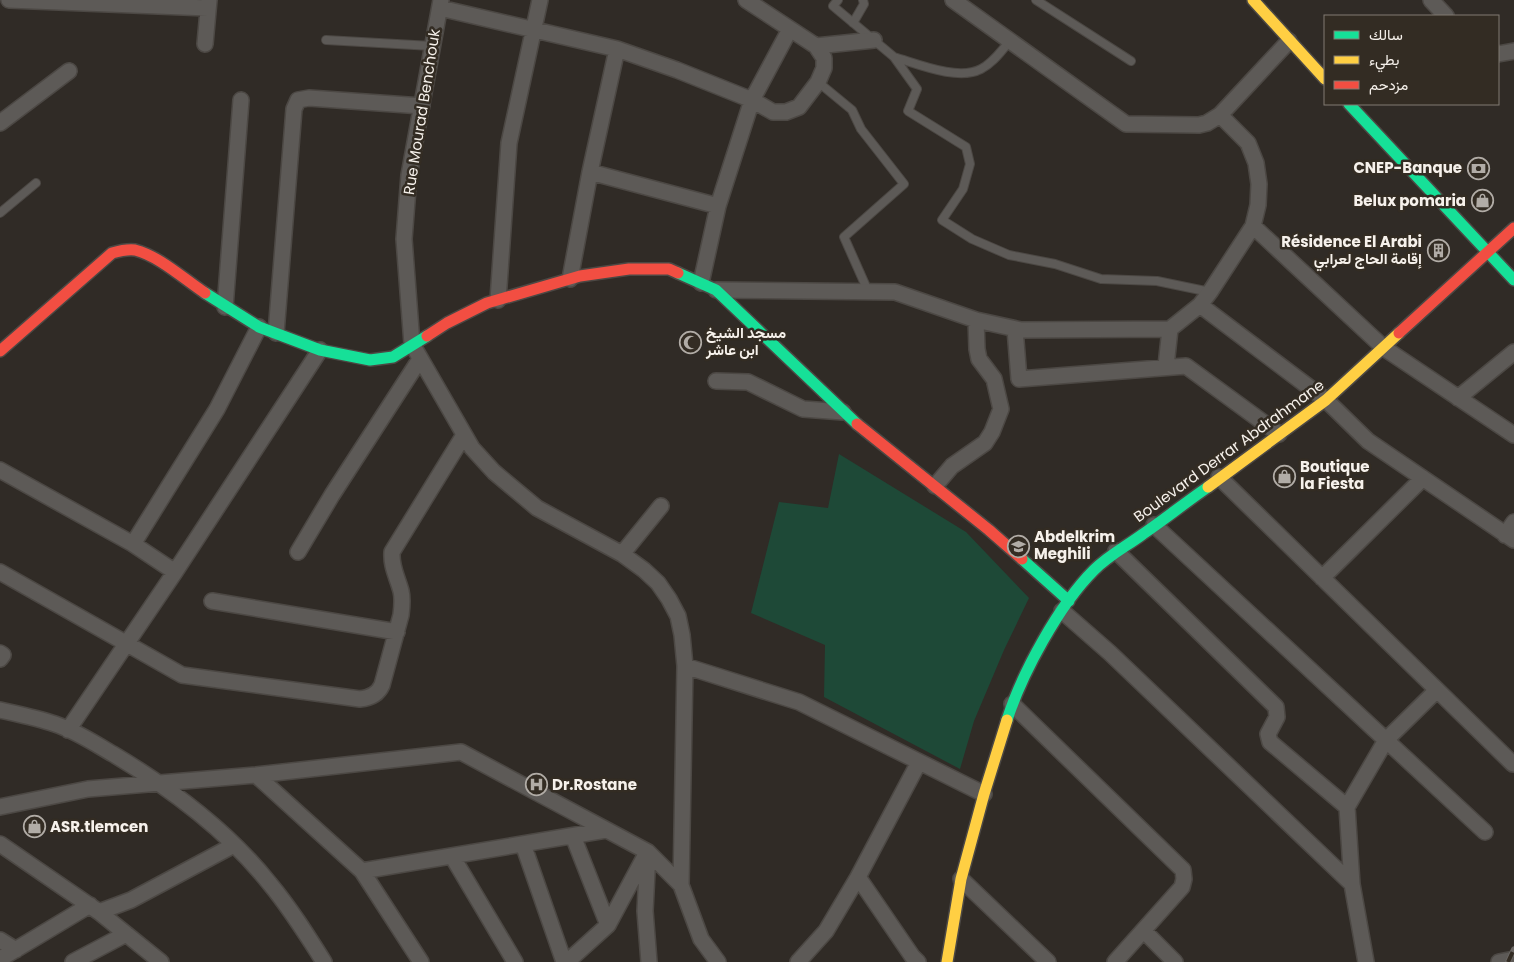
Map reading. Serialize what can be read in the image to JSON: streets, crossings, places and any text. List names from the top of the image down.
{
  "streets": {
    "main road": ["Boulevard Derrar Abdrahmane"],
    "street": ["Rue Mourad Benchouk"]
  },
  "places": {
    "bank": ["CNEP-Banque"],
    "shop": ["Belux pomaria", "Boutique la Fiesta", "ASR.tlemcen"],
    "building": ["Résidence El Arabi إقامة الحاج لعرابي"],
    "mosque": ["مسجد الشيخ ابن عاشر"],
    "school or university": ["Abdelkrim Meghili"],
    "hospital": ["Dr.Rostane"]
  },
  "legend": ["سالك", "بطيء", "مزدحم"]
}
